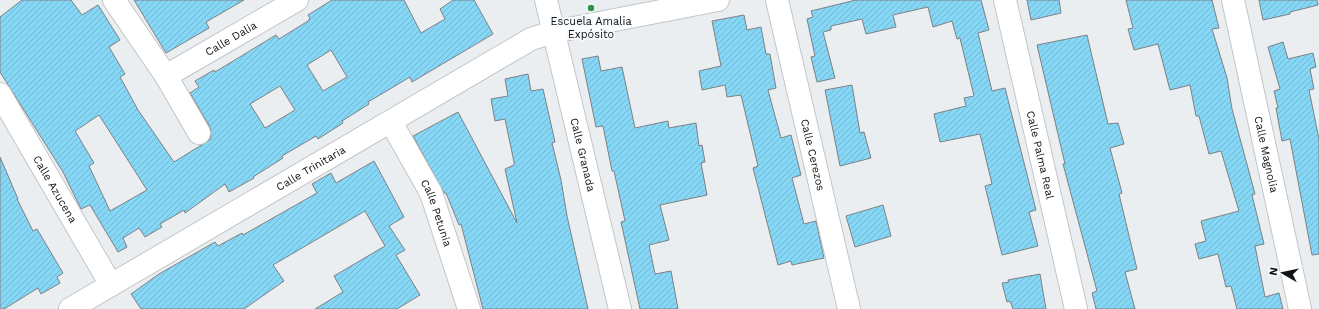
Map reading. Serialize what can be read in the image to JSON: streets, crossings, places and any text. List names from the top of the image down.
{
  "streets": {
    "street": [
      "Calle Dalia",
      "Calle Granada",
      "Calle Cerezos",
      "Calle Palma Real",
      "Calle Magnolia",
      "Calle Trinitaria",
      "Calle Azucena",
      "Calle Petunia"
    ]
  },
  "crossings": [
    ["Calle Granada", "Calle Trinitaria"],
    ["Calle Trinitaria", "Calle Azucena"],
    ["Calle Trinitaria", "Calle Petunia"]
  ],
  "places": ["Escuela Amalia Expósito"],
  "north": "left"
}
